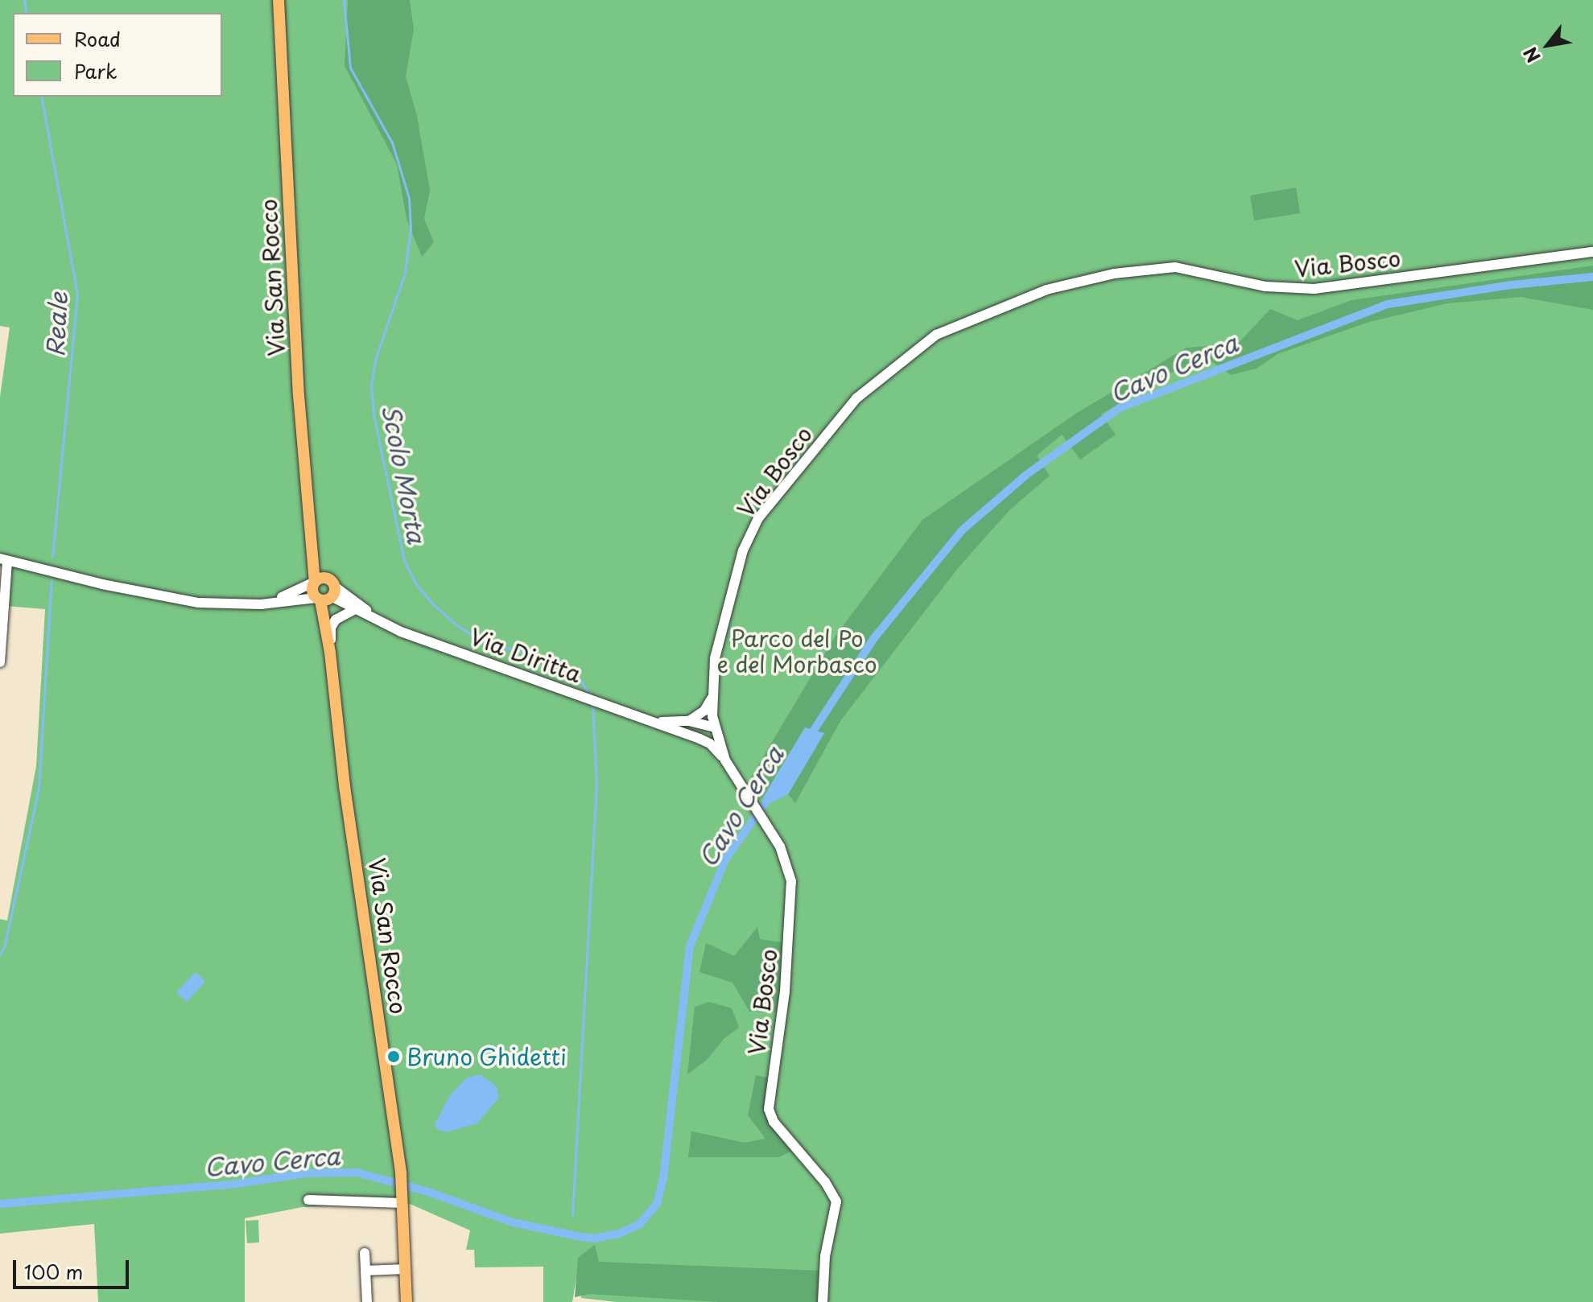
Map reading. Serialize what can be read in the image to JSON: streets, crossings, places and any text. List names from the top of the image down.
{
  "streets": {
    "main road": ["Via San Rocco"],
    "street": ["Via Bosco", "Via Diritta"]
  },
  "crossings": [
    ["Via Bosco", "Via Diritta"],
    ["Via San Rocco", "Via Diritta"]
  ],
  "water": ["Reale", "Cavo Cerca", "Scolo Morta"],
  "parks": ["Parco del Po e del Morbasco"],
  "places": ["Bruno Ghidetti"],
  "legend": ["Road", "Park"],
  "scale_bar": "100 m",
  "north": "bottom left"
}
